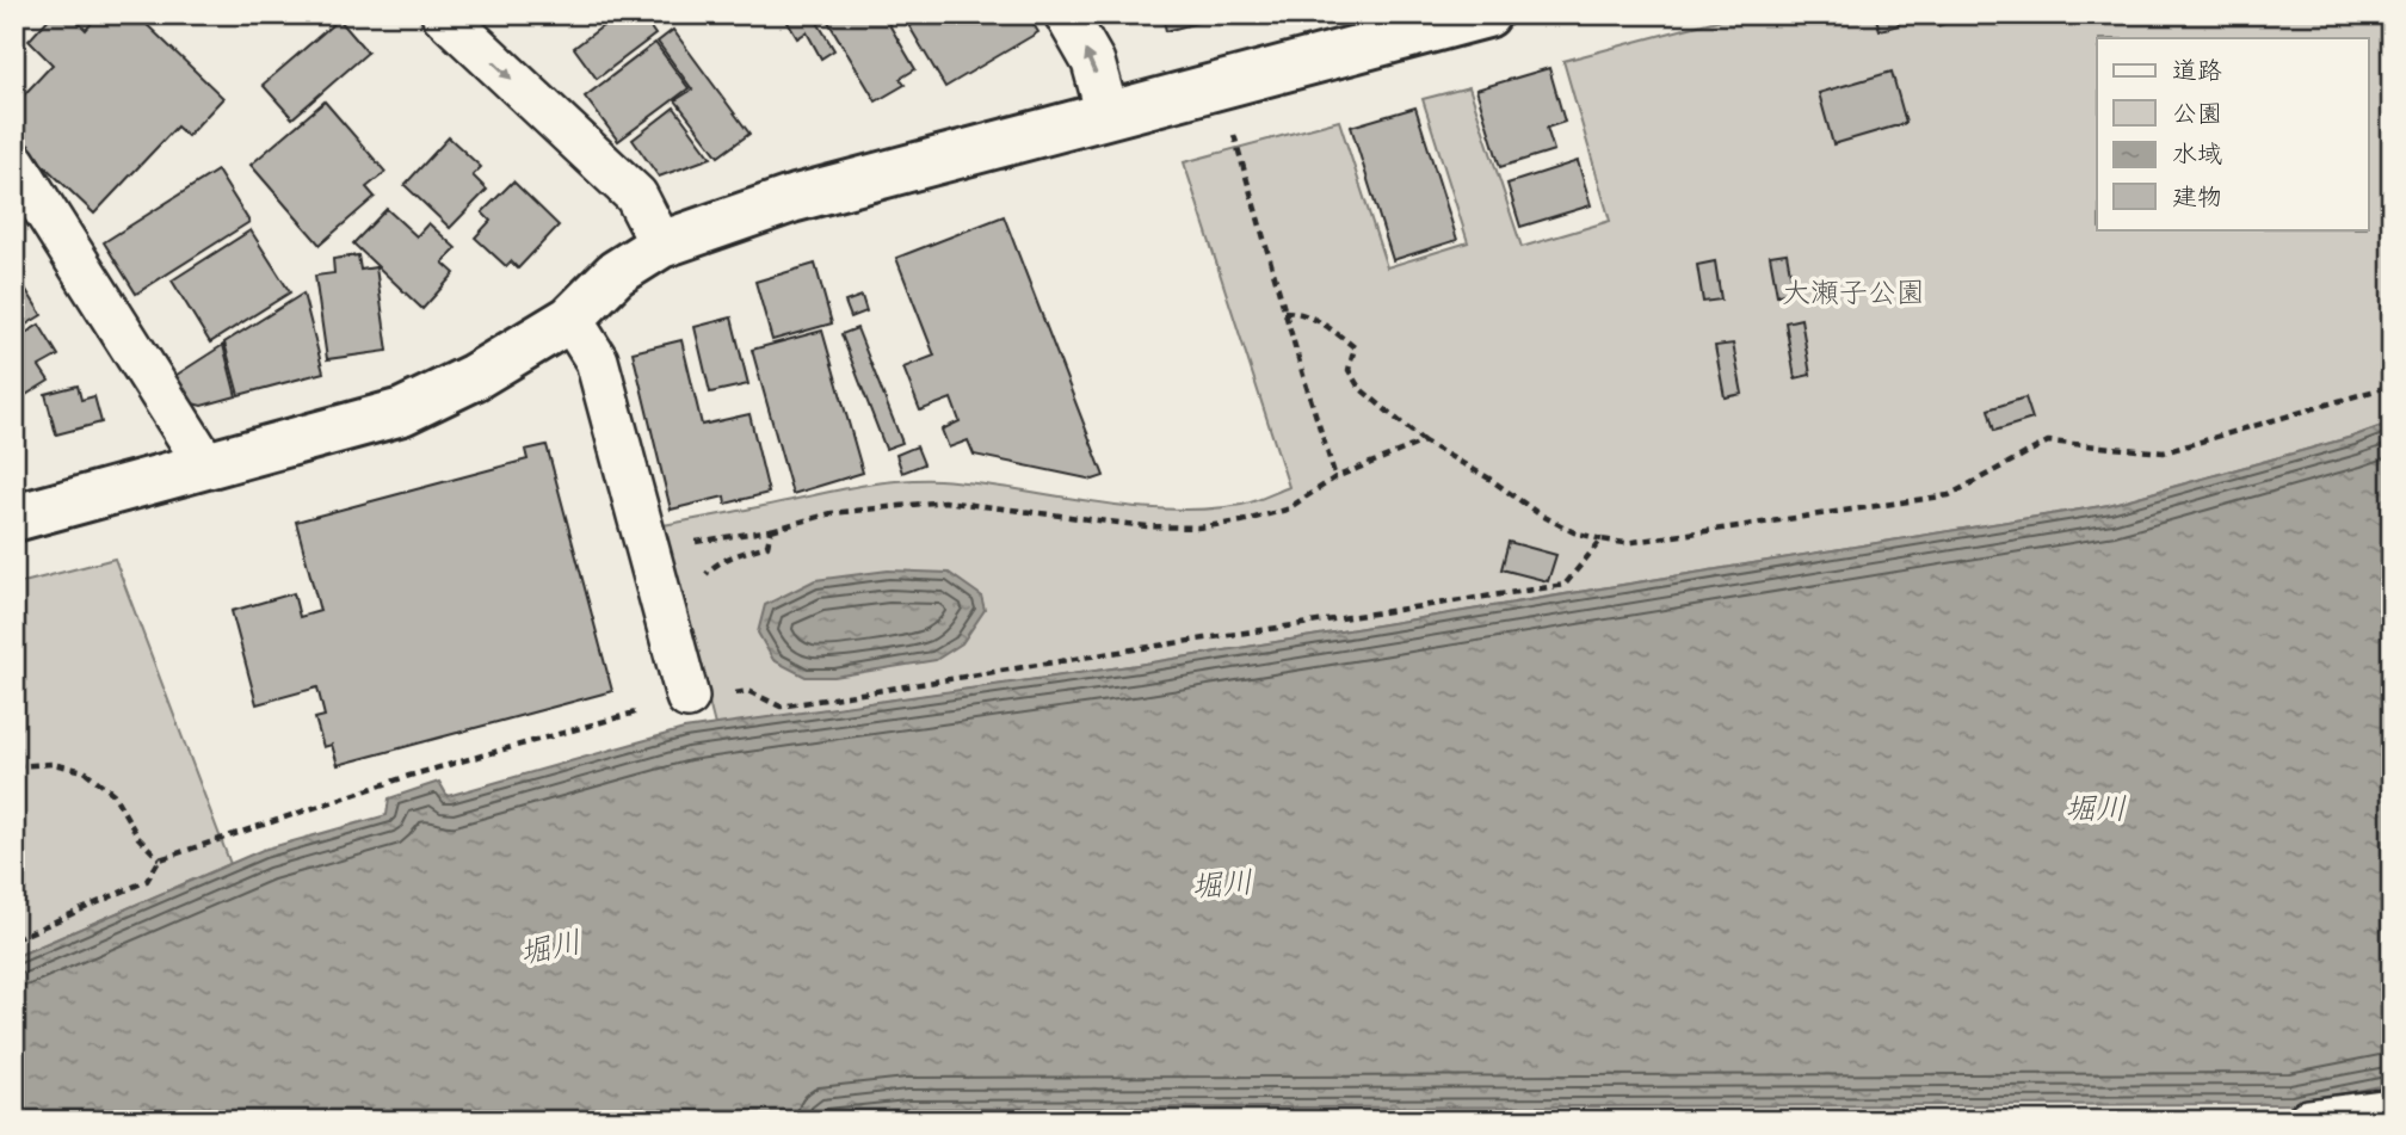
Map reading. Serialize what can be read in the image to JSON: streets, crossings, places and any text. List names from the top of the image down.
{
  "water": ["堀川"],
  "parks": ["大瀬子公園"],
  "legend": [
    "道路",
    "公園",
    "水域",
    "建物"
  ]
}
